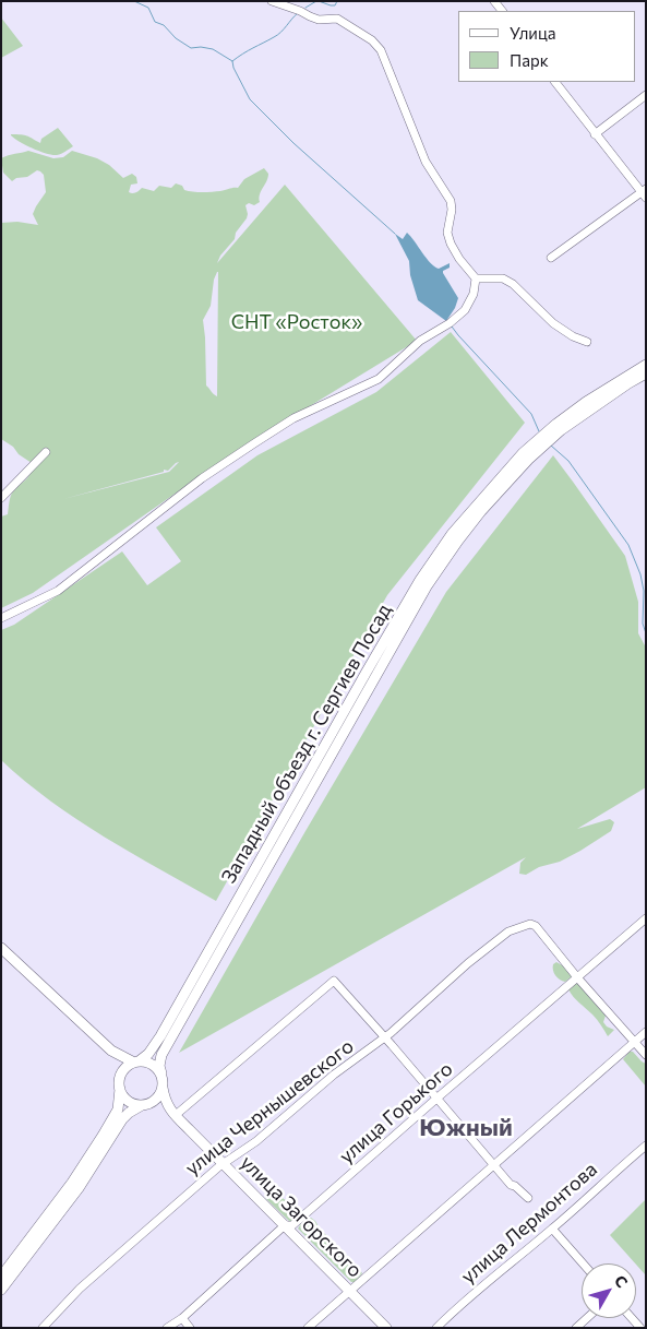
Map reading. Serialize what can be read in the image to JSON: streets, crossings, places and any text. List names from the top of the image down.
{
  "streets": {
    "main road": ["Западный объезд г. Сергиев Посад", "улица Загорского"],
    "street": ["улица Чернышевского", "улица Горького", "улица Лермонтова"]
  },
  "crossings": [
    ["улица Чернышевского", "улица Горького"],
    ["улица Чернышевского", "улица Загорского"],
    ["улица Горького", "улица Загорского"]
  ],
  "districts": ["Южный"],
  "parks": ["СНТ «Росток»"],
  "legend": ["Улица", "Парк"],
  "north": "top right"
}
